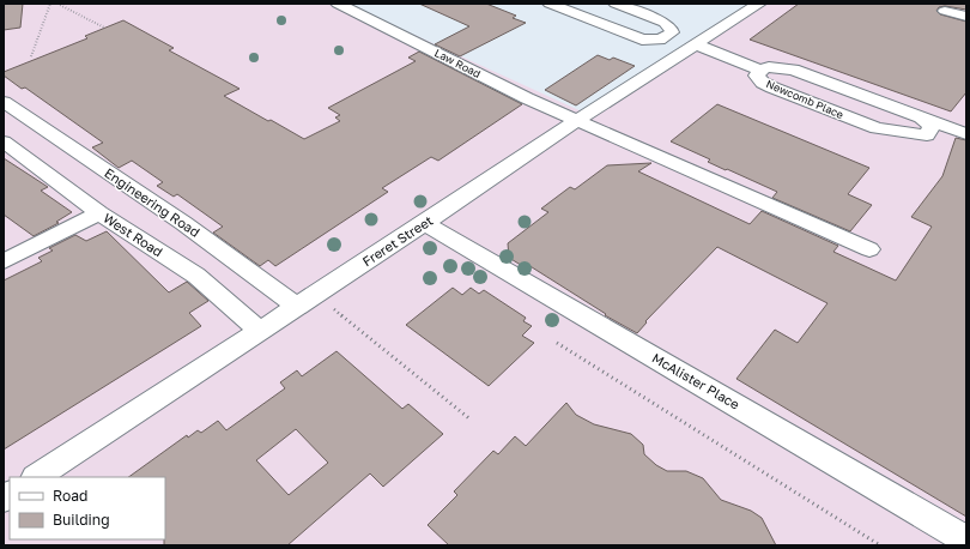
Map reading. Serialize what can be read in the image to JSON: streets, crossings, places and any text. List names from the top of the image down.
{
  "streets": {
    "street": [
      "Law Road",
      "Newcomb Place",
      "Engineering Road",
      "West Road",
      "Freret Street",
      "McAlister Place"
    ]
  },
  "crossings": [
    ["Law Road", "Freret Street"],
    ["Engineering Road", "Freret Street"],
    ["West Road", "Freret Street"],
    ["Freret Street", "McAlister Place"]
  ],
  "legend": ["Road", "Building"]
}
